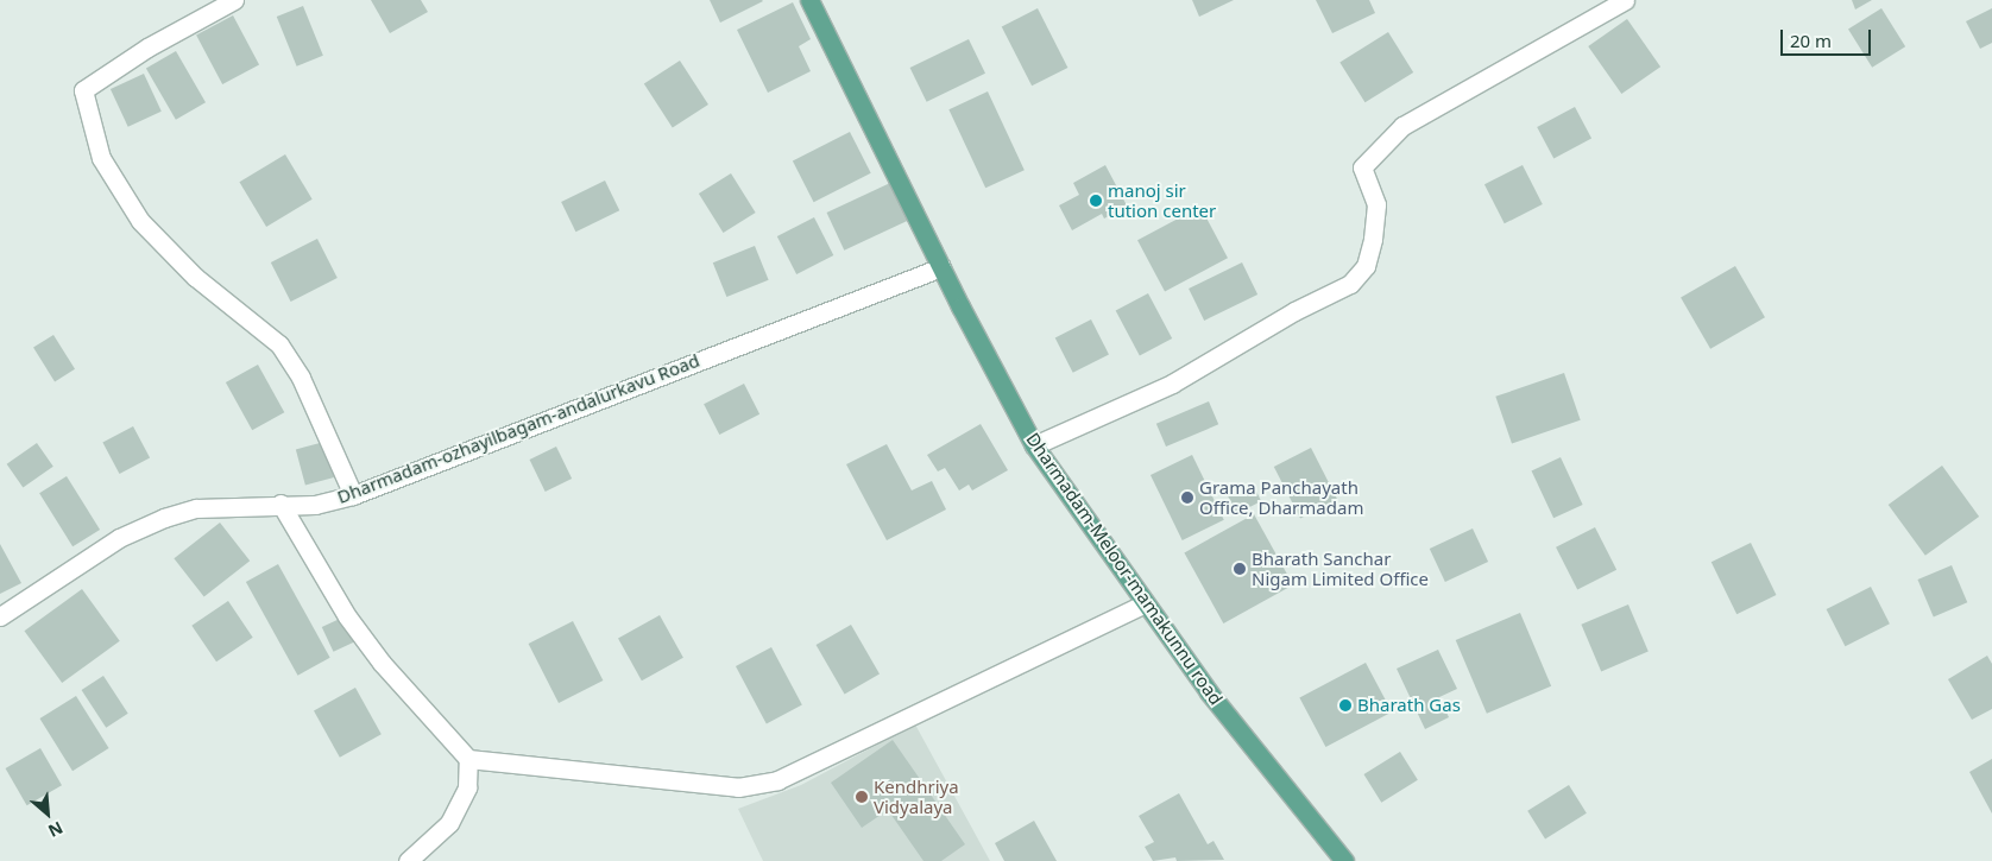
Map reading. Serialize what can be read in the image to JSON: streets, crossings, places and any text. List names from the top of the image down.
{
  "streets": {
    "main road": ["Dharmadam-Meloor-mamakunnu road"],
    "street": ["Dharmadam-ozhayilbagam-andalurkavu Road"]
  },
  "crossings": [
    ["Dharmadam-ozhayilbagam-andalurkavu Road", "Dharmadam-Meloor-mamakunnu road"]
  ],
  "places": [
    "manoj sir tution center",
    "Grama Panchayath Office, Dharmadam",
    "Bharath Sanchar Nigam Limited Office",
    "Bharath Gas",
    "Kendhriya Vidyalaya"
  ],
  "scale_bar": "20 m",
  "north": "bottom right"
}
